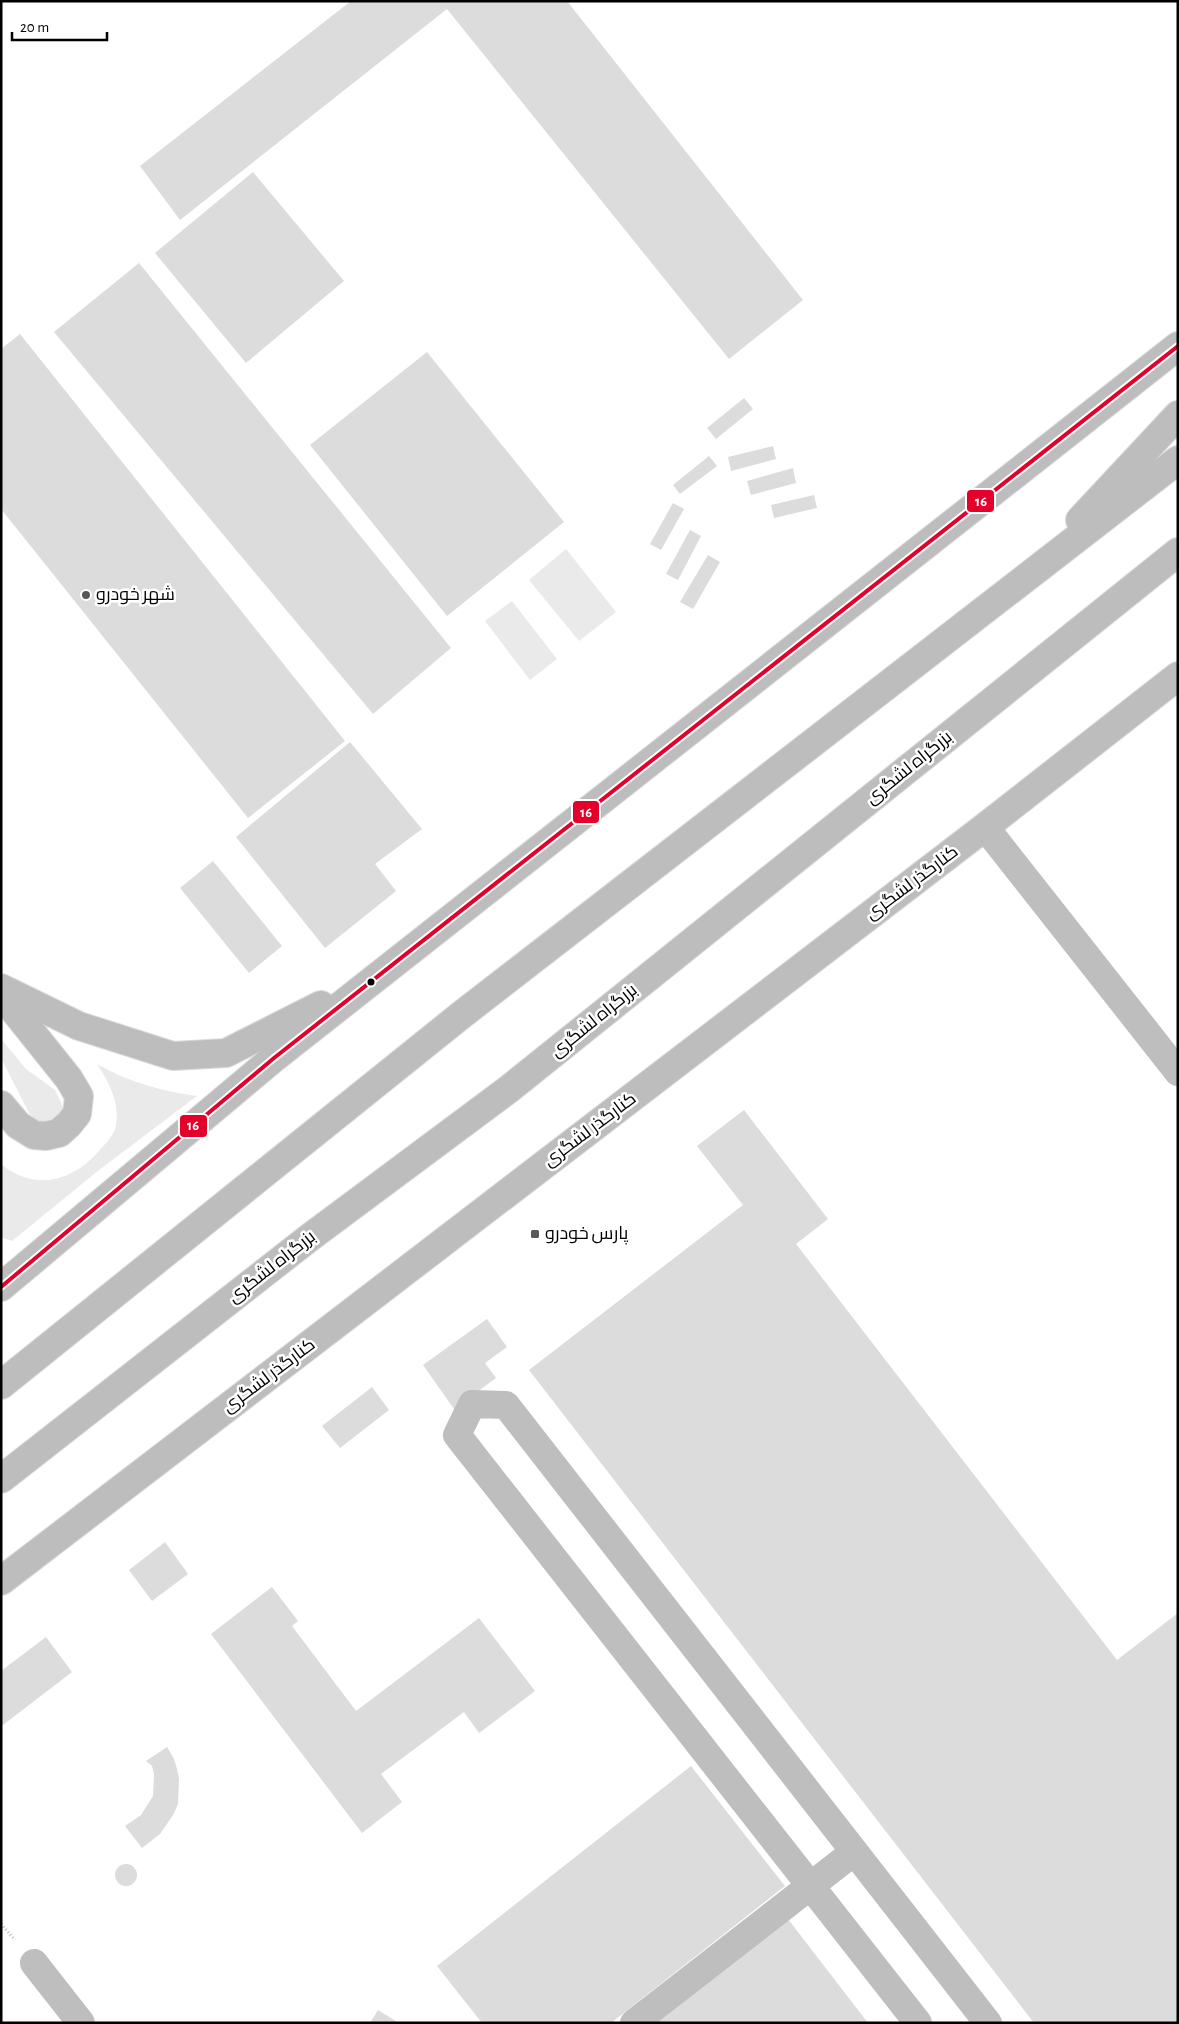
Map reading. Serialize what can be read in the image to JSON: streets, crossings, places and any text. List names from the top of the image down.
{
  "streets": {
    "main road": ["بزرگراه لشگری", "کنارگذر لشگری"]
  },
  "places": {
    "other": ["شهر خودرو"],
    "transit": ["پارس خودرو"]
  },
  "lines": ["transit line 16"],
  "scale_bar": "20 m"
}
